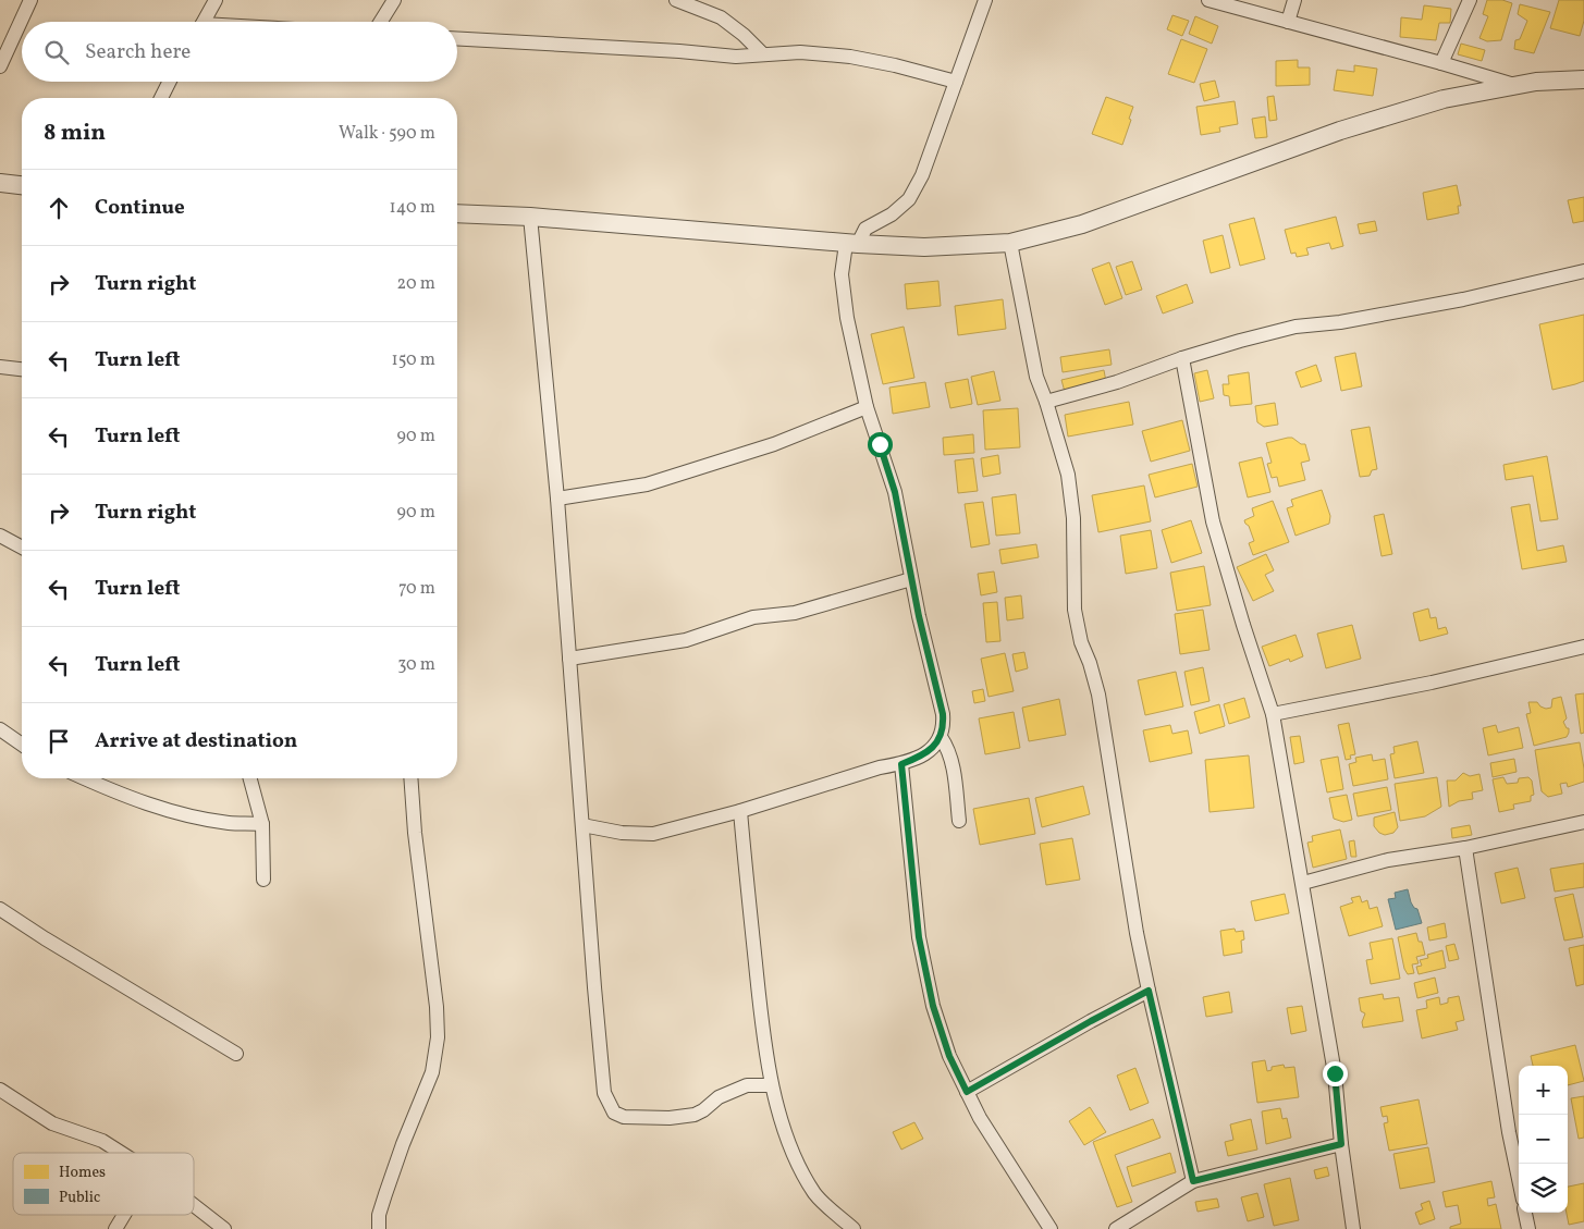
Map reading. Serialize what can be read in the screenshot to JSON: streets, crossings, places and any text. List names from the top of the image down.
{
  "legend": ["Homes", "Public"],
  "page": {
    "search": "Search here",
    "heading": ["8 min", "Walk · 590 m"],
    "list": [
      ["Continue", "140 m"],
      ["Turn right", "20 m"],
      ["Turn left", "150 m"],
      ["Turn left", "90 m"],
      ["Turn right", "90 m"],
      ["Turn left", "70 m"],
      ["Turn left", "30 m"],
      "Arrive at destination"
    ],
    "map_buttons": ["+", "−"]
  }
}
